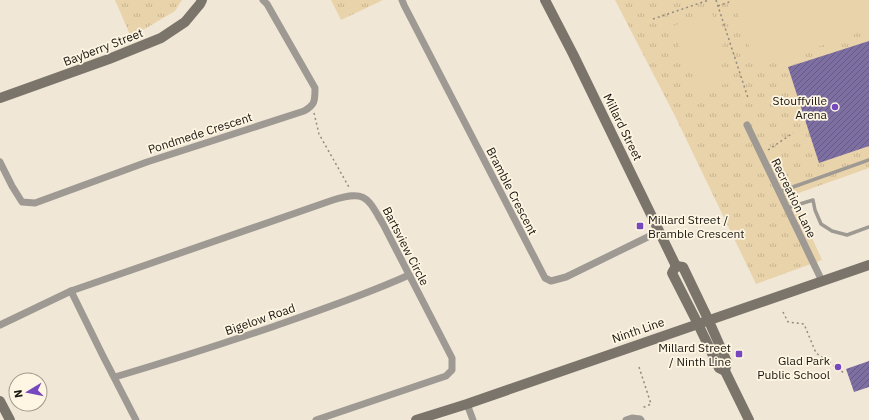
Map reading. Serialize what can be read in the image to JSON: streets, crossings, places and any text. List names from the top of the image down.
{
  "streets": {
    "street": [
      "Bayberry Street",
      "Millard Street",
      "Pondmede Crescent",
      "Bramble Crescent",
      "Recreation Lane",
      "Bartsview Circle",
      "Bigelow Road",
      "Ninth Line"
    ]
  },
  "crossings": [
    ["Millard Street", "Bramble Crescent"],
    ["Millard Street", "Ninth Line"],
    ["Recreation Lane", "Ninth Line"],
    ["Bartsview Circle", "Bigelow Road"]
  ],
  "places": {
    "other": ["Stouffville Arena", "Glad Park Public School"],
    "transit": ["Millard Street / Bramble Crescent", "Millard Street / Ninth Line"]
  },
  "north": "left"
}
